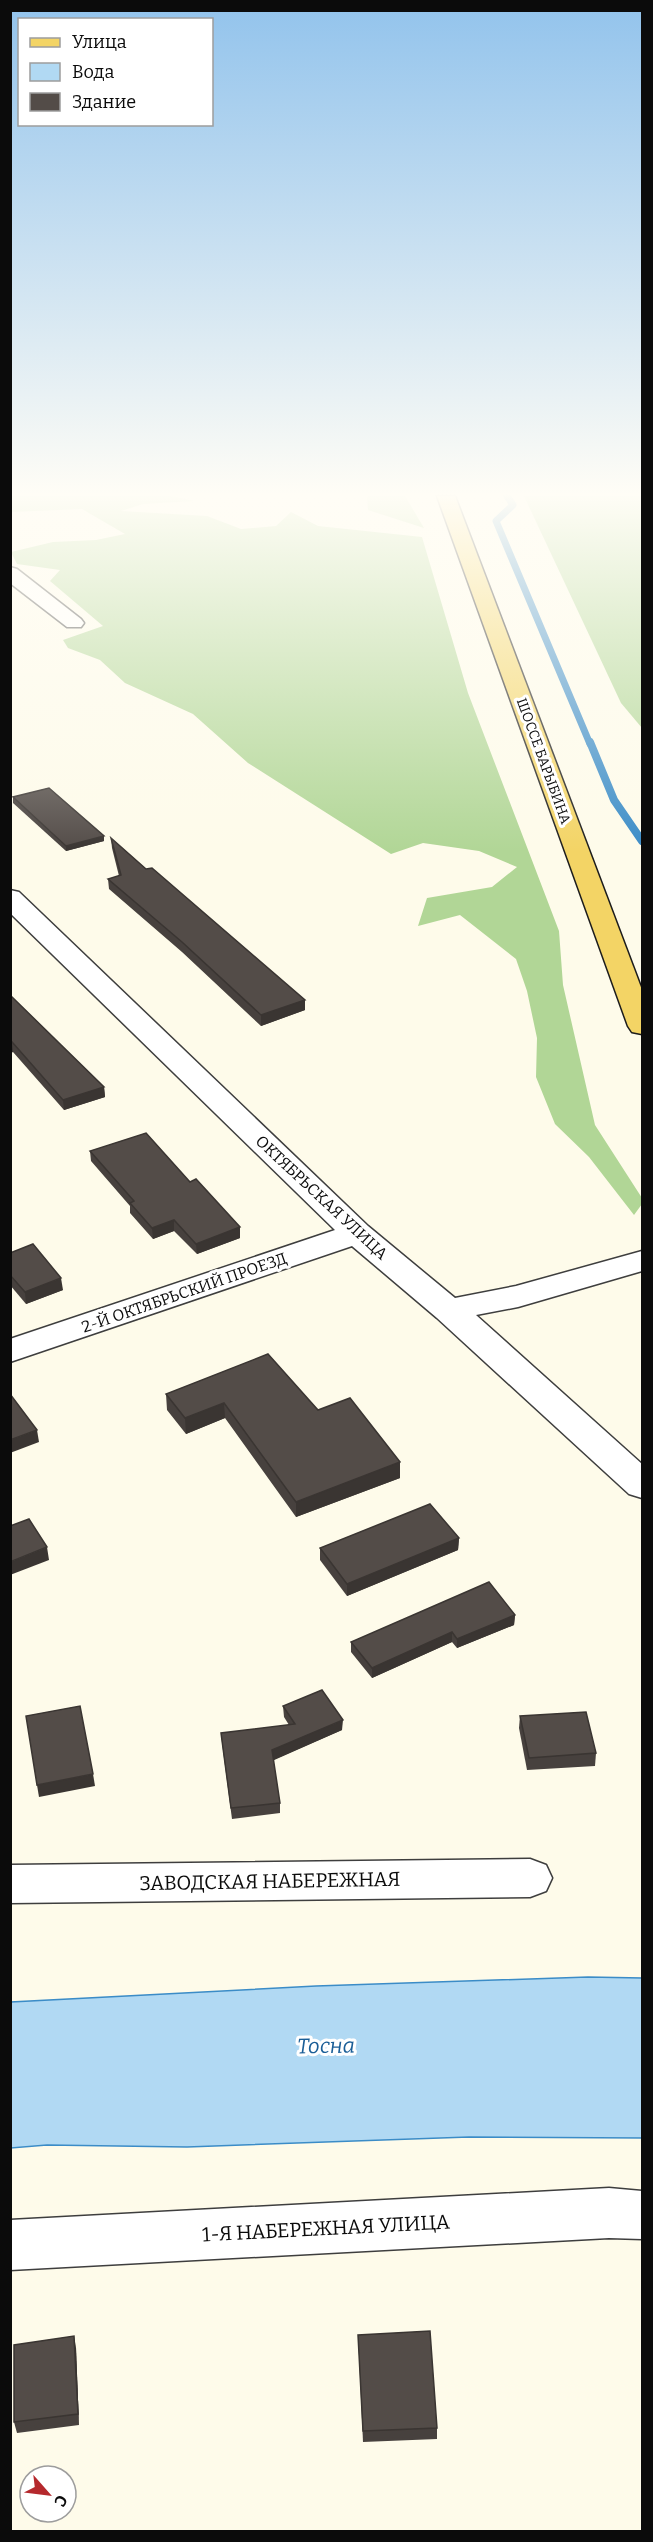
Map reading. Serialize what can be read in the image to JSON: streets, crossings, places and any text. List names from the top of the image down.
{
  "streets": {
    "main road": ["ШОССЕ БАРЫБИНА"],
    "street": [
      "ОКТЯБРЬСКАЯ УЛИЦА",
      "2-Й ОКТЯБРЬСКИЙ ПРОЕЗД",
      "ЗАВОДСКАЯ НАБЕРЕЖНАЯ",
      "1-Я НАБЕРЕЖНАЯ УЛИЦА"
    ]
  },
  "crossings": [
    ["ОКТЯБРЬСКАЯ УЛИЦА", "2-Й ОКТЯБРЬСКИЙ ПРОЕЗД"]
  ],
  "water": ["Тосна"],
  "legend": ["Улица", "Вода", "Здание"],
  "north": "bottom right"
}
